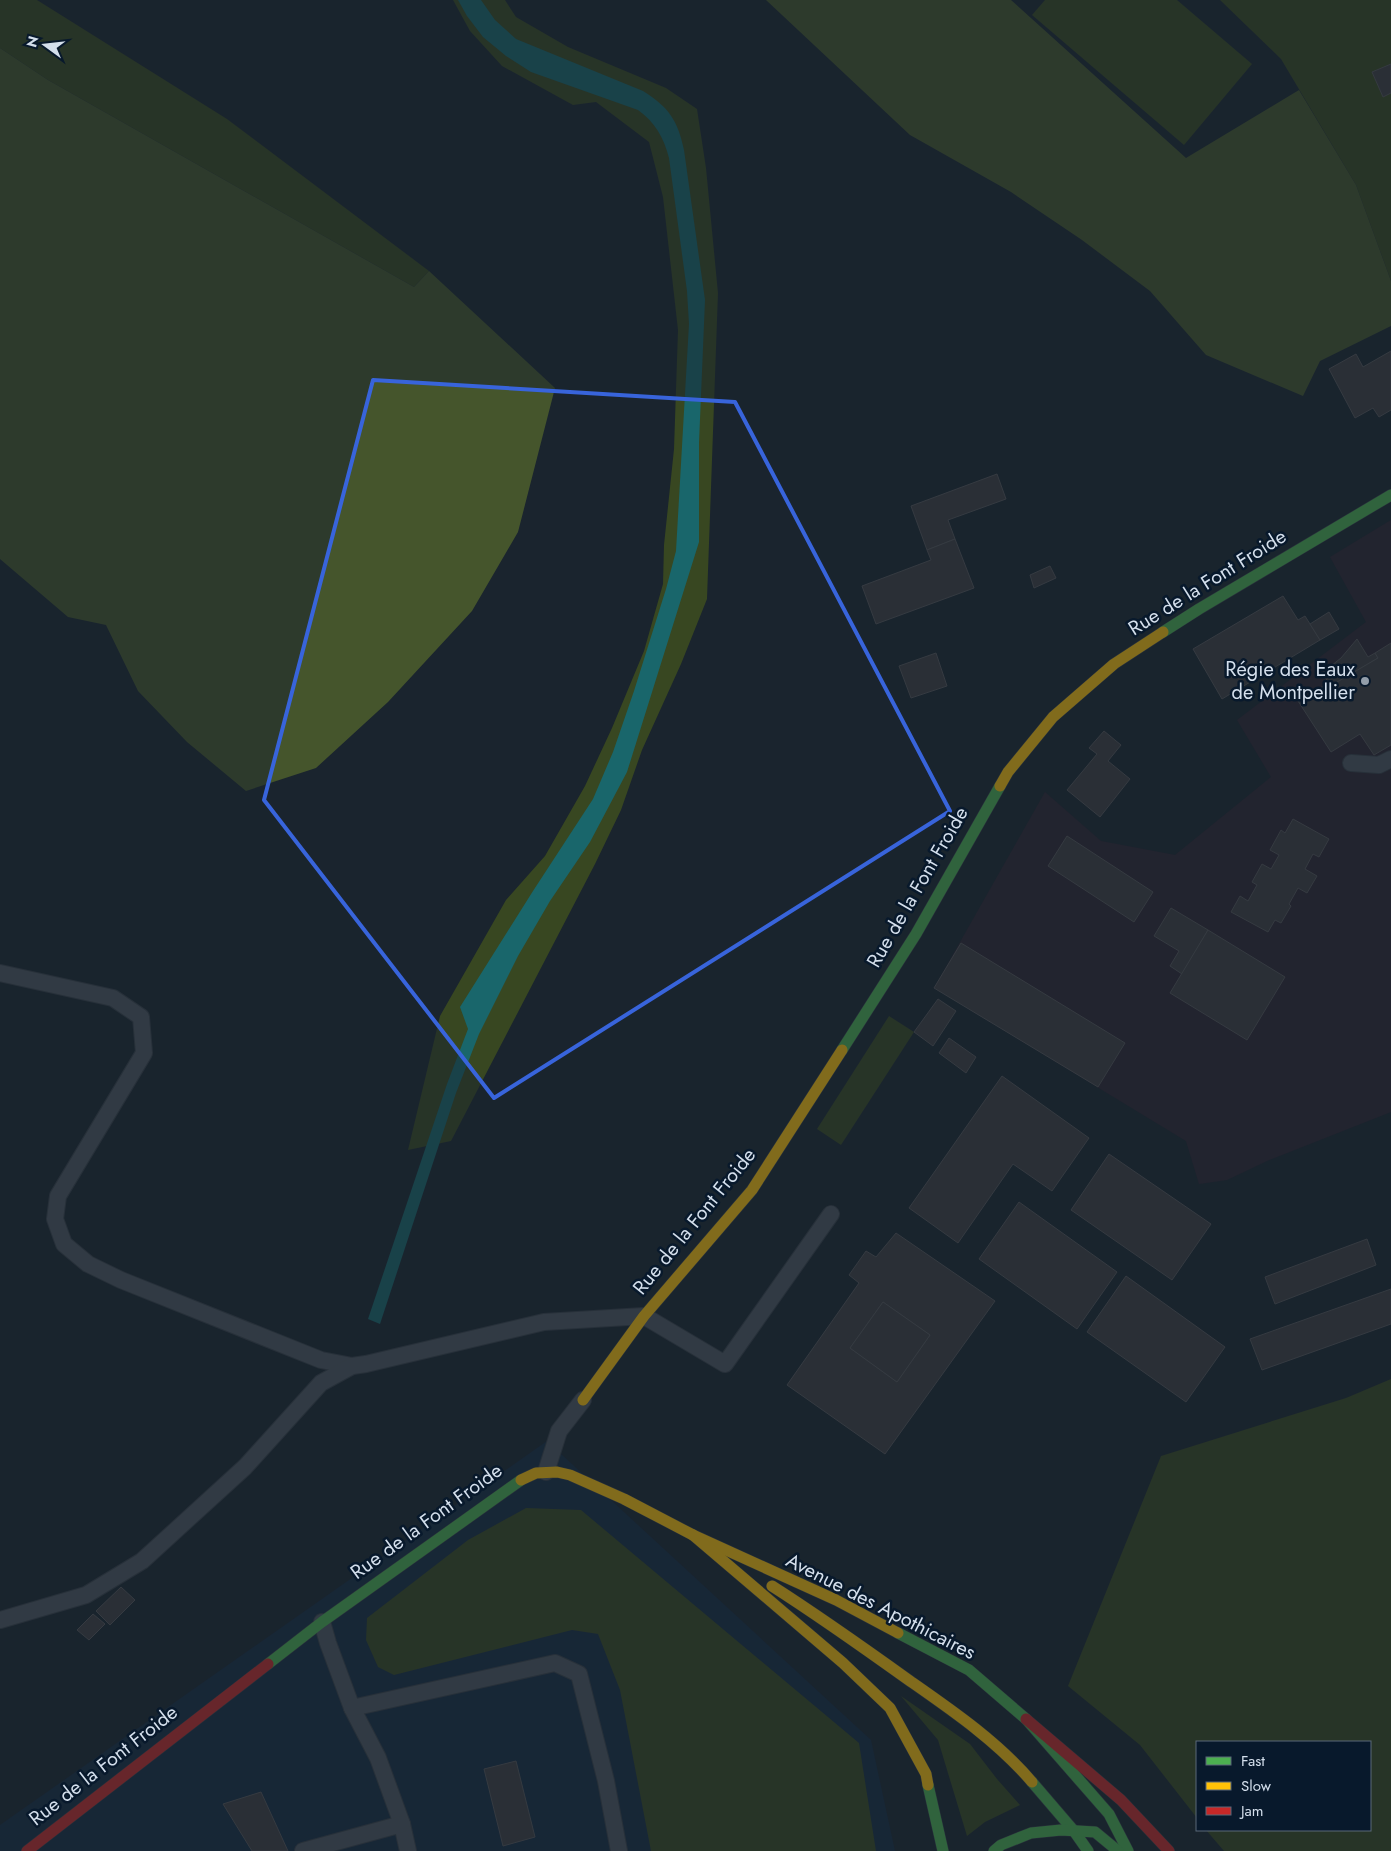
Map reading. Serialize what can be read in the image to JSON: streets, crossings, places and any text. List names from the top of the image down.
{
  "streets": {
    "street": ["Rue de la Font Froide", "Avenue des Apothicaires"]
  },
  "crossings": [
    ["Rue de la Font Froide", "Avenue des Apothicaires"]
  ],
  "places": ["Régie des Eaux de Montpellier"],
  "legend": ["Fast", "Slow", "Jam"],
  "north": "left"
}
